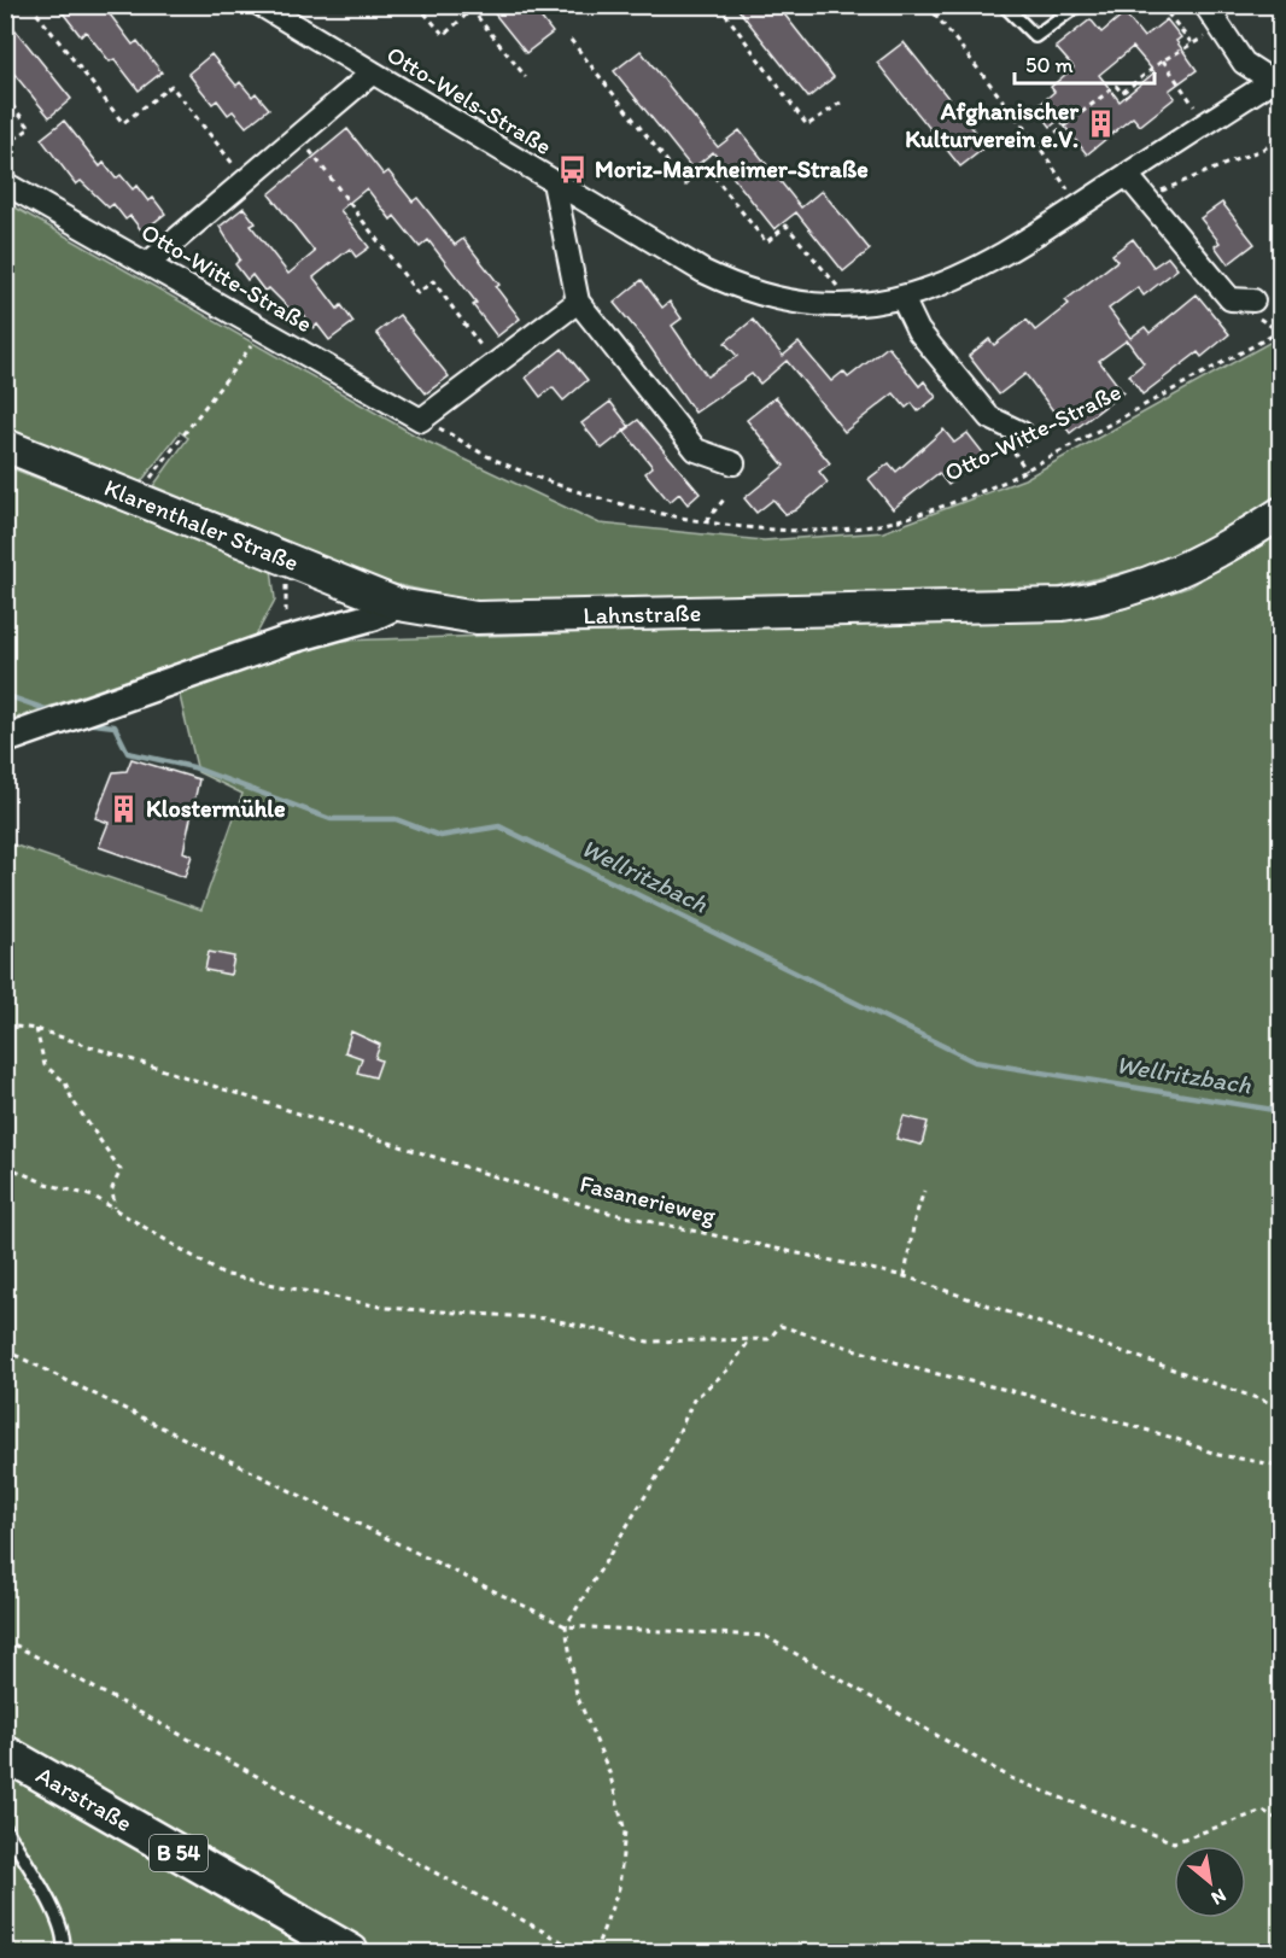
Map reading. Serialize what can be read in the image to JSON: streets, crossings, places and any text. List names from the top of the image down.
{
  "streets": {
    "main road": [
      "Klarenthaler Straße",
      "Lahnstraße",
      "Aarstraße",
      "B 54"
    ],
    "street": ["Otto-Wels-Straße", "Otto-Witte-Straße"],
    "path": ["Fasanerieweg"]
  },
  "crossings": [
    ["Klarenthaler Straße", "Lahnstraße"]
  ],
  "water": ["Wellritzbach"],
  "places": {
    "building": ["Afghanischer Kulturverein e.V.", "Klostermühle"],
    "bus stop": ["Moriz-Marxheimer-Straße"]
  },
  "scale_bar": "50 m",
  "north": "bottom right"
}
